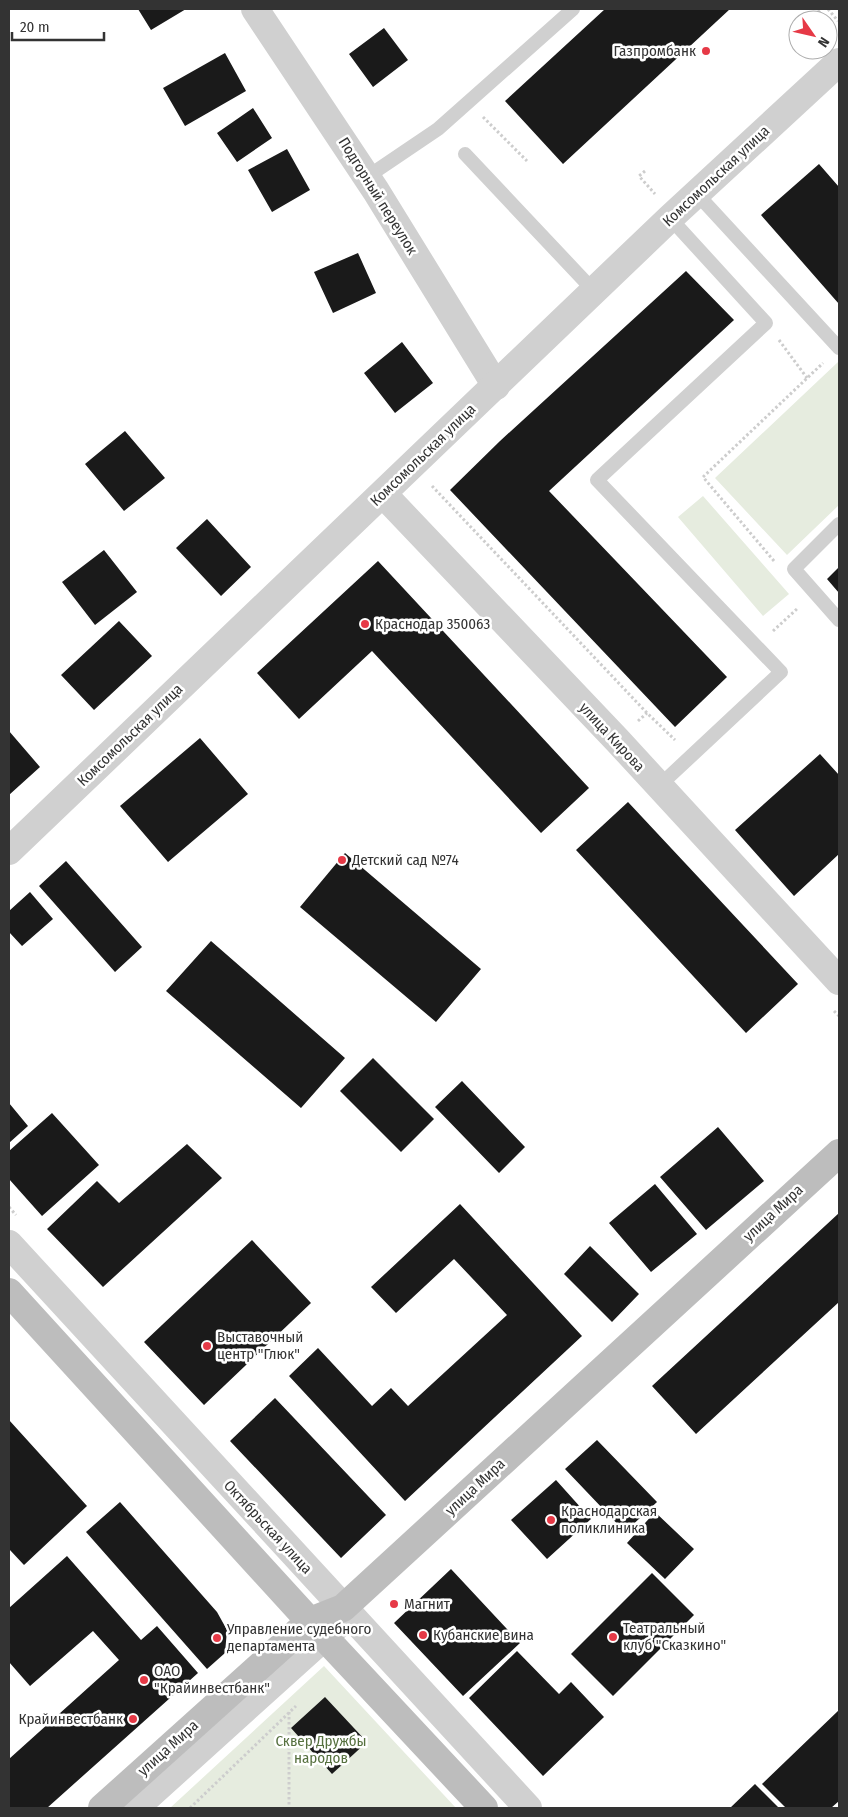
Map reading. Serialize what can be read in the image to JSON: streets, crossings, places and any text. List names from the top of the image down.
{
  "streets": {
    "main road": ["улица Мира"],
    "street": [
      "Комсомольская улица",
      "Подгорный переулок",
      "улица Кирова",
      "Октябрьская улица"
    ]
  },
  "crossings": [
    ["Комсомольская улица", "Подгорный переулок"],
    ["Комсомольская улица", "улица Кирова"],
    ["улица Мира", "Октябрьская улица"]
  ],
  "parks": ["Сквер Дружбы народов"],
  "places": [
    "Газпромбанк",
    "Краснодар 350063",
    "Детский сад №74",
    "Выставочный центр \"Глюк\"",
    "Краснодарская поликлиника",
    "Магнит",
    "Кубанские вина",
    "Театральный клуб \"Сказкино\"",
    "Управление судебного департамента",
    "ОАО \"Крайинвестбанк\"",
    "Крайинвестбанк"
  ],
  "scale_bar": "20 m",
  "north": "bottom right"
}
